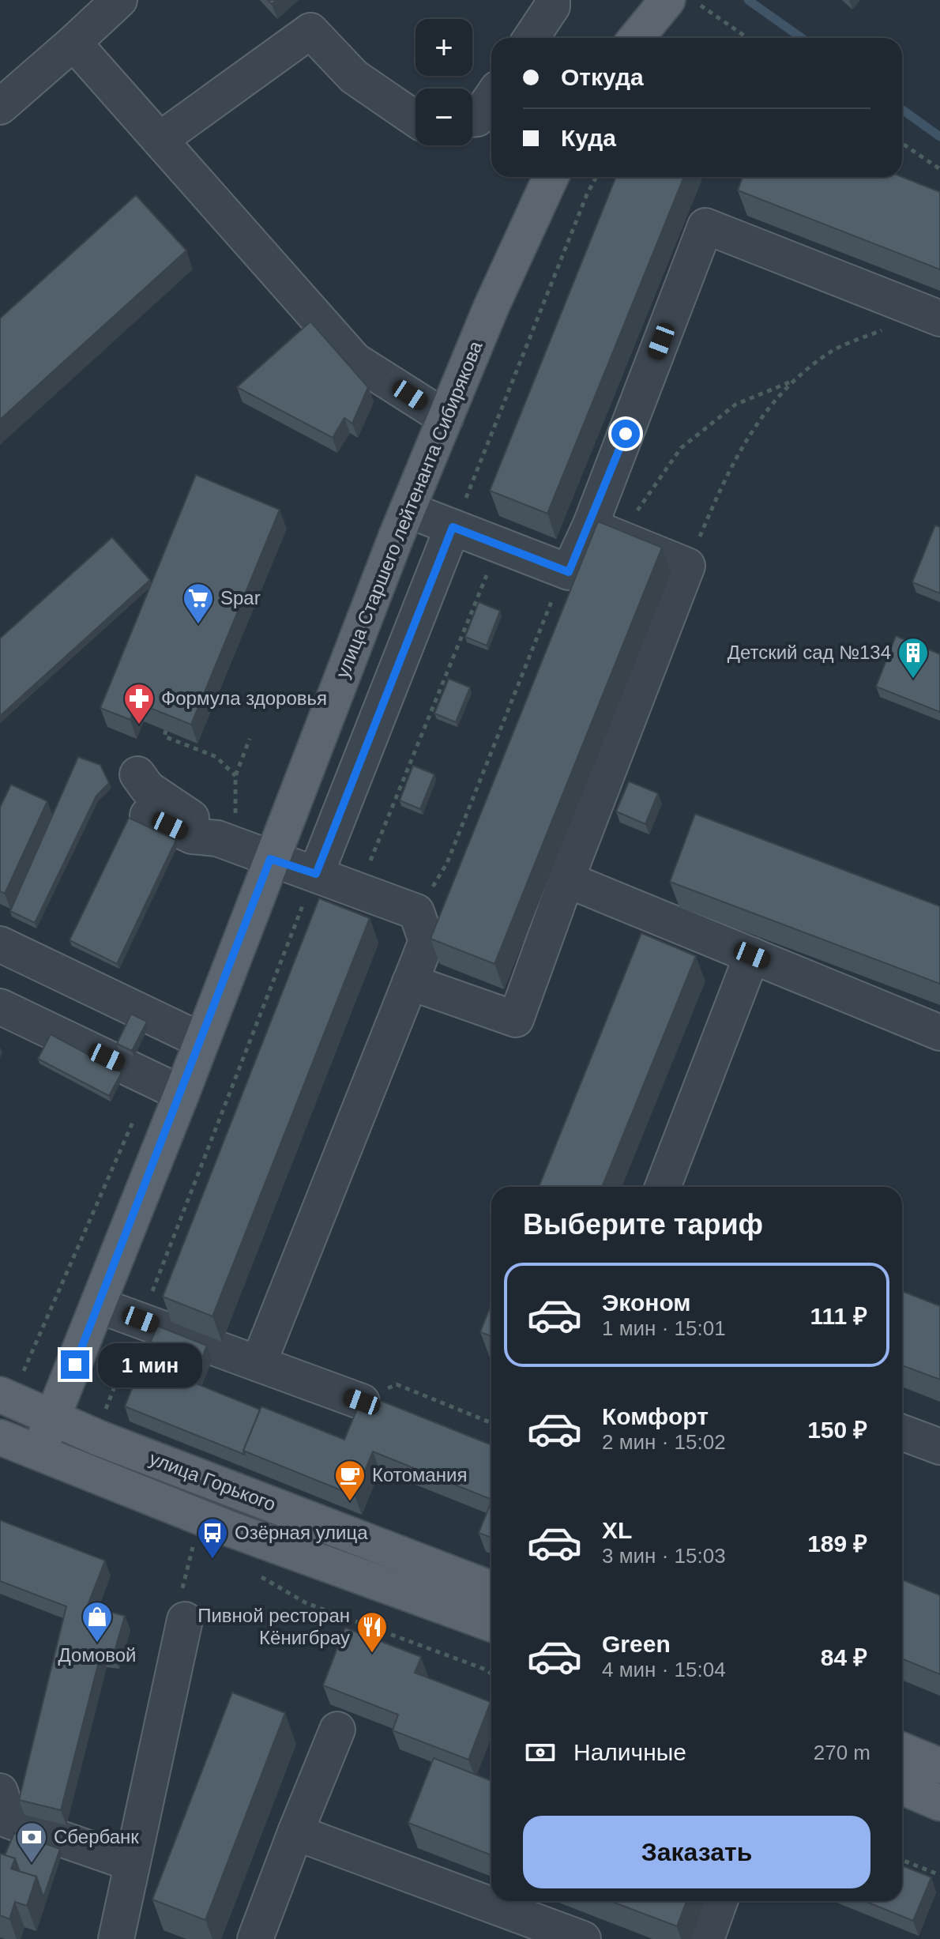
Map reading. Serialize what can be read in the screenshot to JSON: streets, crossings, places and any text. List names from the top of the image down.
{
  "streets": {
    "main road": ["улица Старшего лейтенанта Сибирякова", "улица Горького"]
  },
  "crossings": [
    ["улица Старшего лейтенанта Сибирякова", "улица Горького"]
  ],
  "places": {
    "supermarket": ["Spar"],
    "building": ["Детский сад №134"],
    "pharmacy": ["Формула здоровья"],
    "cafe": ["Котомания"],
    "bus stop": ["Озёрная улица"],
    "shop": ["Домовой"],
    "restaurant": ["Пивной ресторан Кёнигбрау"],
    "bank": ["Сбербанк"]
  },
  "page": {
    "map_buttons": ["+", "−"],
    "banner": ["Откуда", "Куда"],
    "heading": "Выберите тариф",
    "list": [
      {
        "name": "Эконом",
        "note": "1 мин · 15:01",
        "value": "111 ₽"
      },
      {
        "name": "Комфорт",
        "note": "2 мин · 15:02",
        "value": "150 ₽"
      },
      {
        "name": "XL",
        "note": "3 мин · 15:03",
        "value": "189 ₽"
      },
      {
        "name": "Green",
        "note": "4 мин · 15:04",
        "value": "84 ₽"
      }
    ],
    "bubble": "1 мин",
    "pay": ["Наличные", "270 m"],
    "buttons": "Заказать"
  }
}
